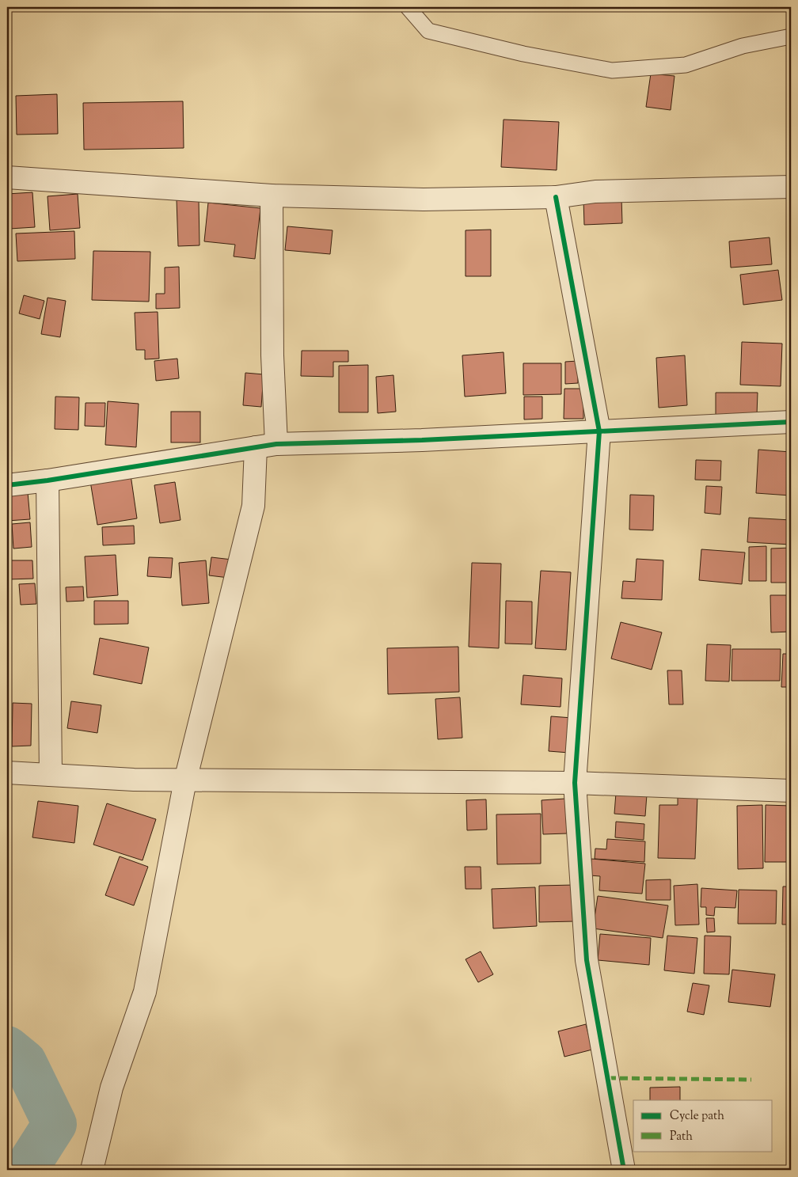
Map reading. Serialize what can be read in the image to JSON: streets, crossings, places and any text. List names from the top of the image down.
{
  "legend": ["Cycle path", "Path"]
}
